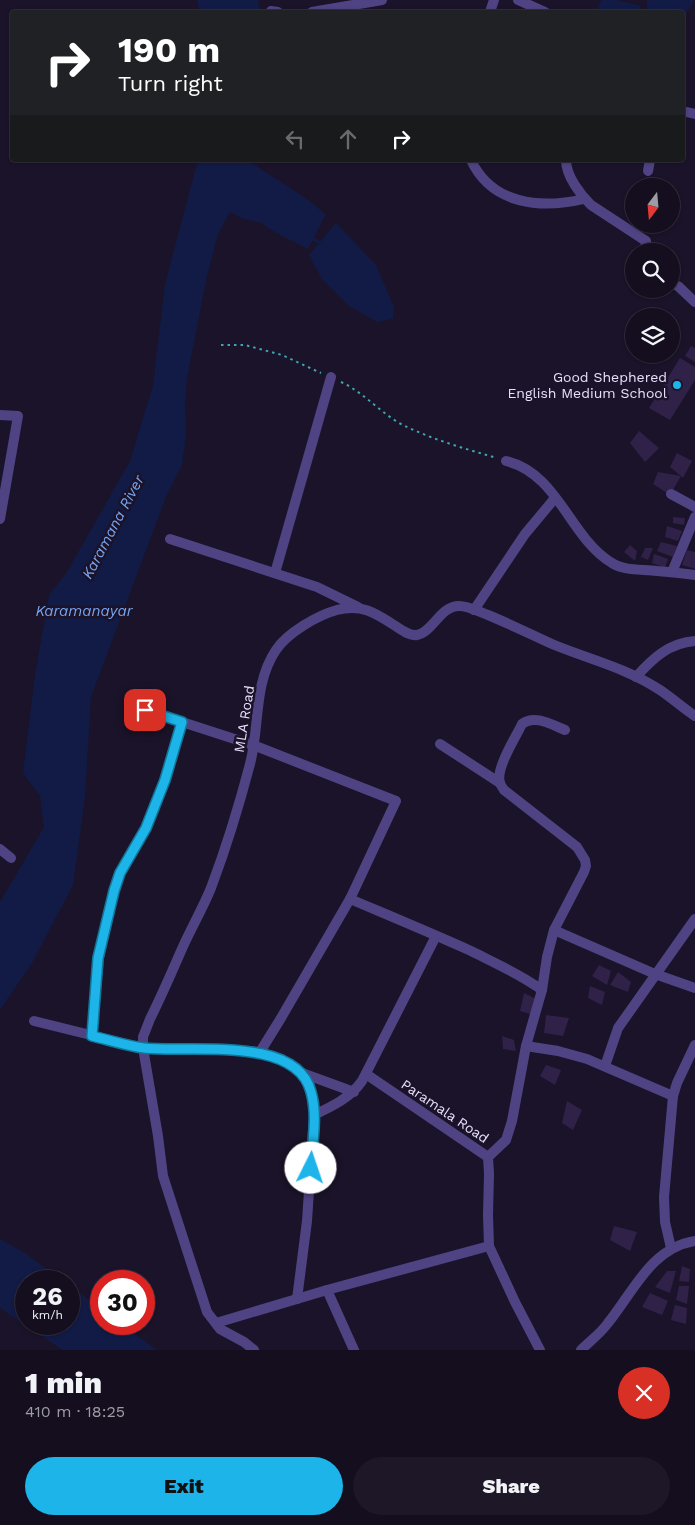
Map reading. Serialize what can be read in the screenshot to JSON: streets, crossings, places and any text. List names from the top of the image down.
{
  "streets": {
    "street": ["MLA Road", "Paramala Road"]
  },
  "water": ["Karamana River", "Karamanayar"],
  "places": ["Good Shephered English Medium School"],
  "north": "bottom",
  "page": {
    "turn": ["190 m", "Turn right"],
    "speed": "26 km/h",
    "limit": "30",
    "heading": ["1 min", "410 m · 18:25"],
    "buttons": ["Exit", "Share"]
  }
}
